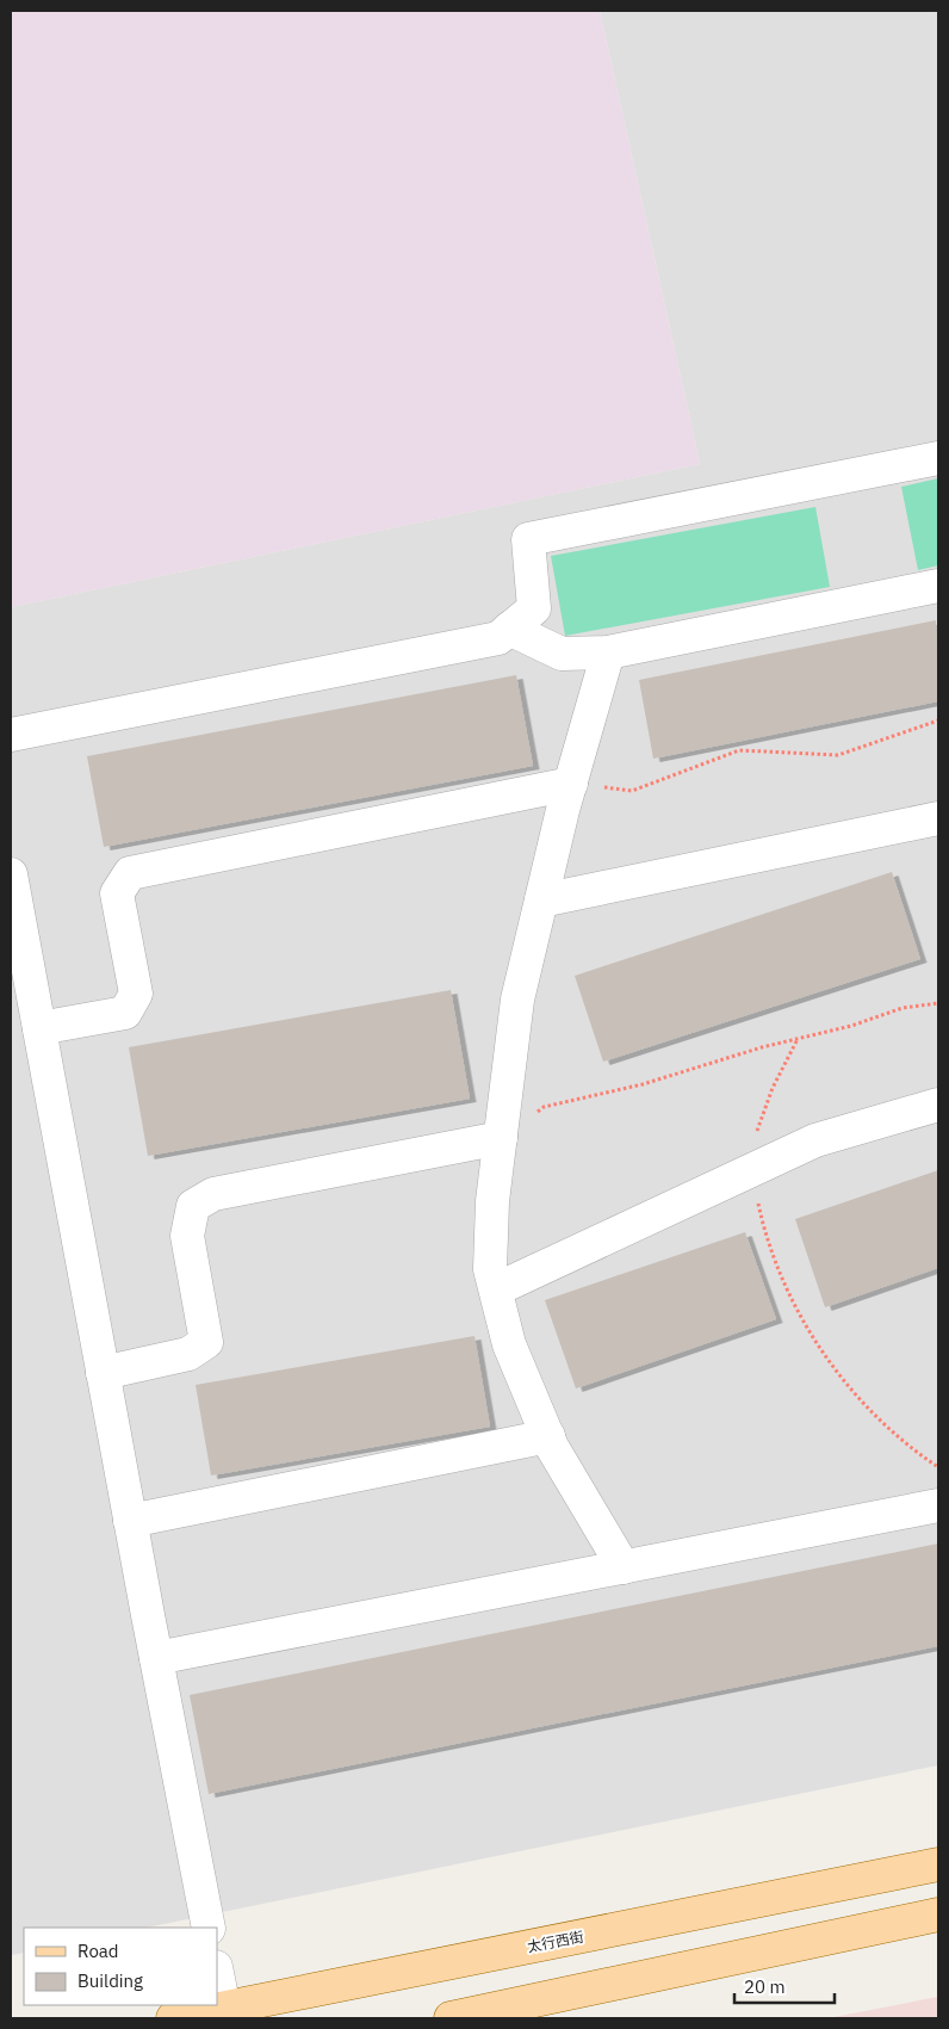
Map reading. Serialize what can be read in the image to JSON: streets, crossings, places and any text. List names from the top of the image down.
{
  "streets": {
    "main road": ["太行西街"]
  },
  "legend": ["Road", "Building"],
  "scale_bar": "20 m"
}
